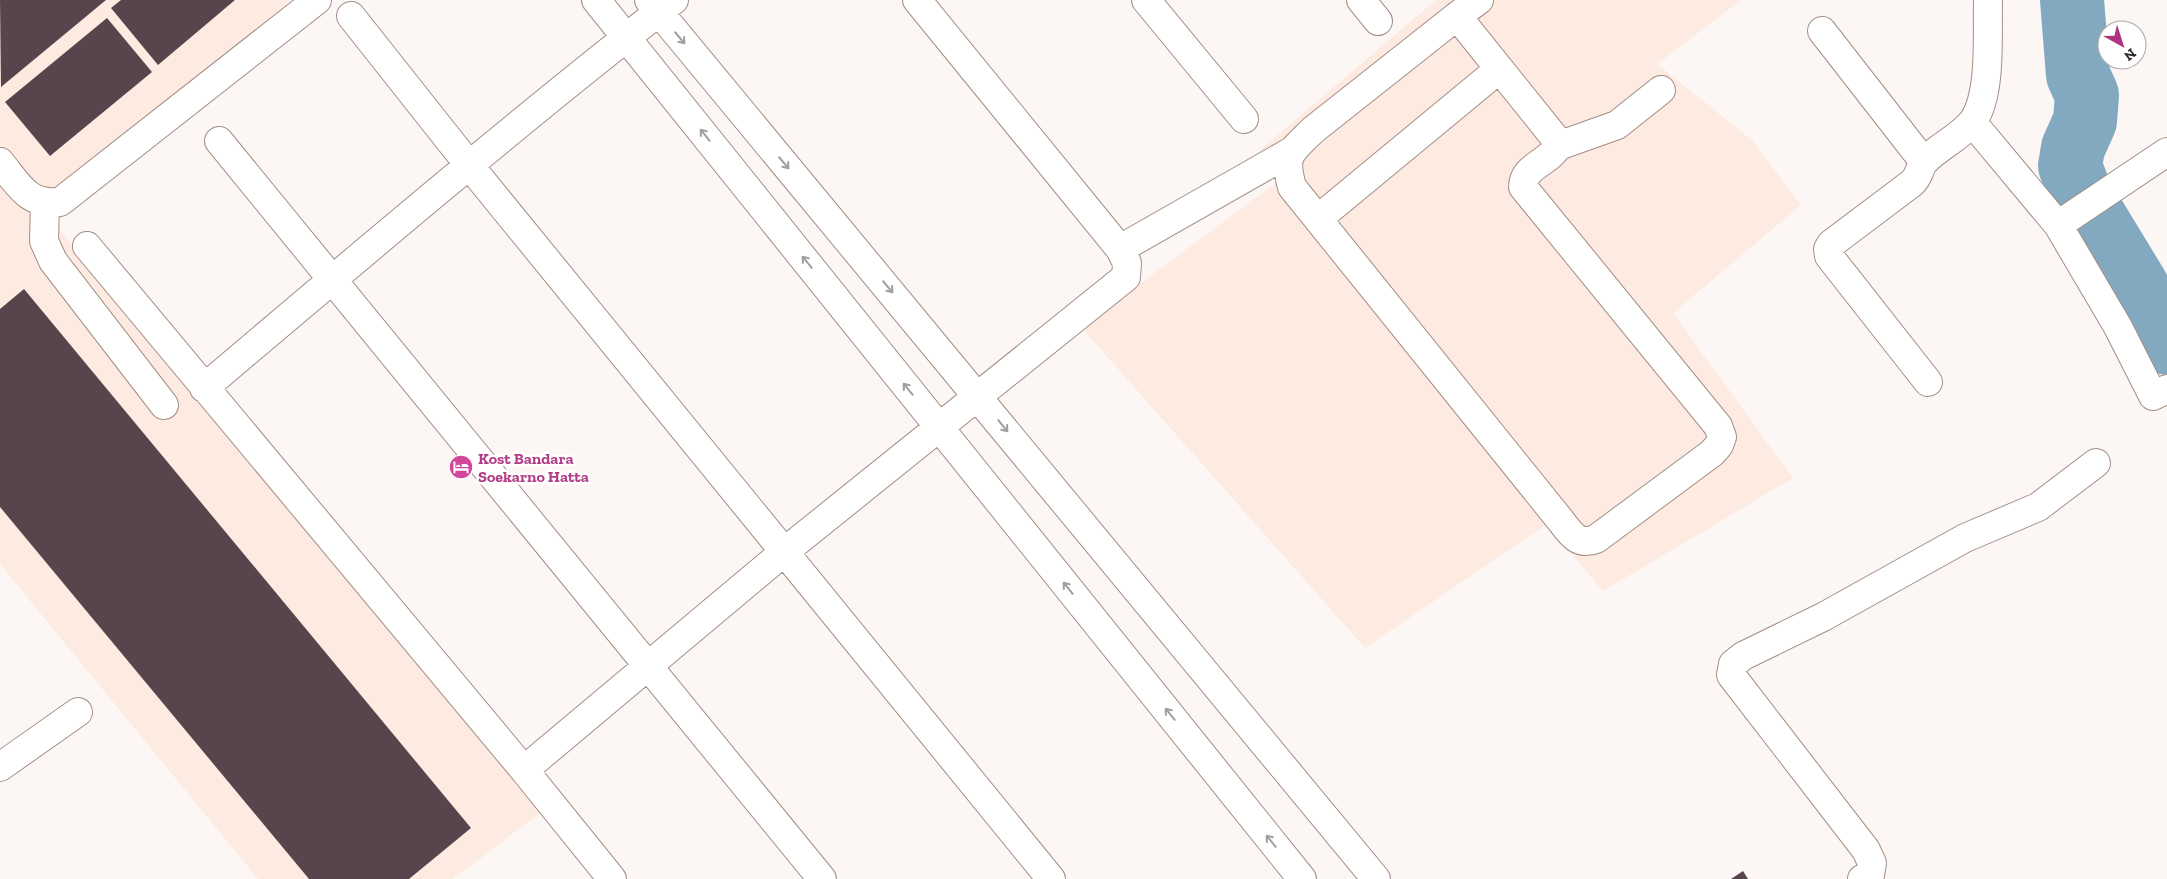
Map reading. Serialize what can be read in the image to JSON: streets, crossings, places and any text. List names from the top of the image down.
{
  "places": {
    "hotel": ["Kost Bandara Soekarno Hatta"]
  },
  "north": "bottom right"
}
